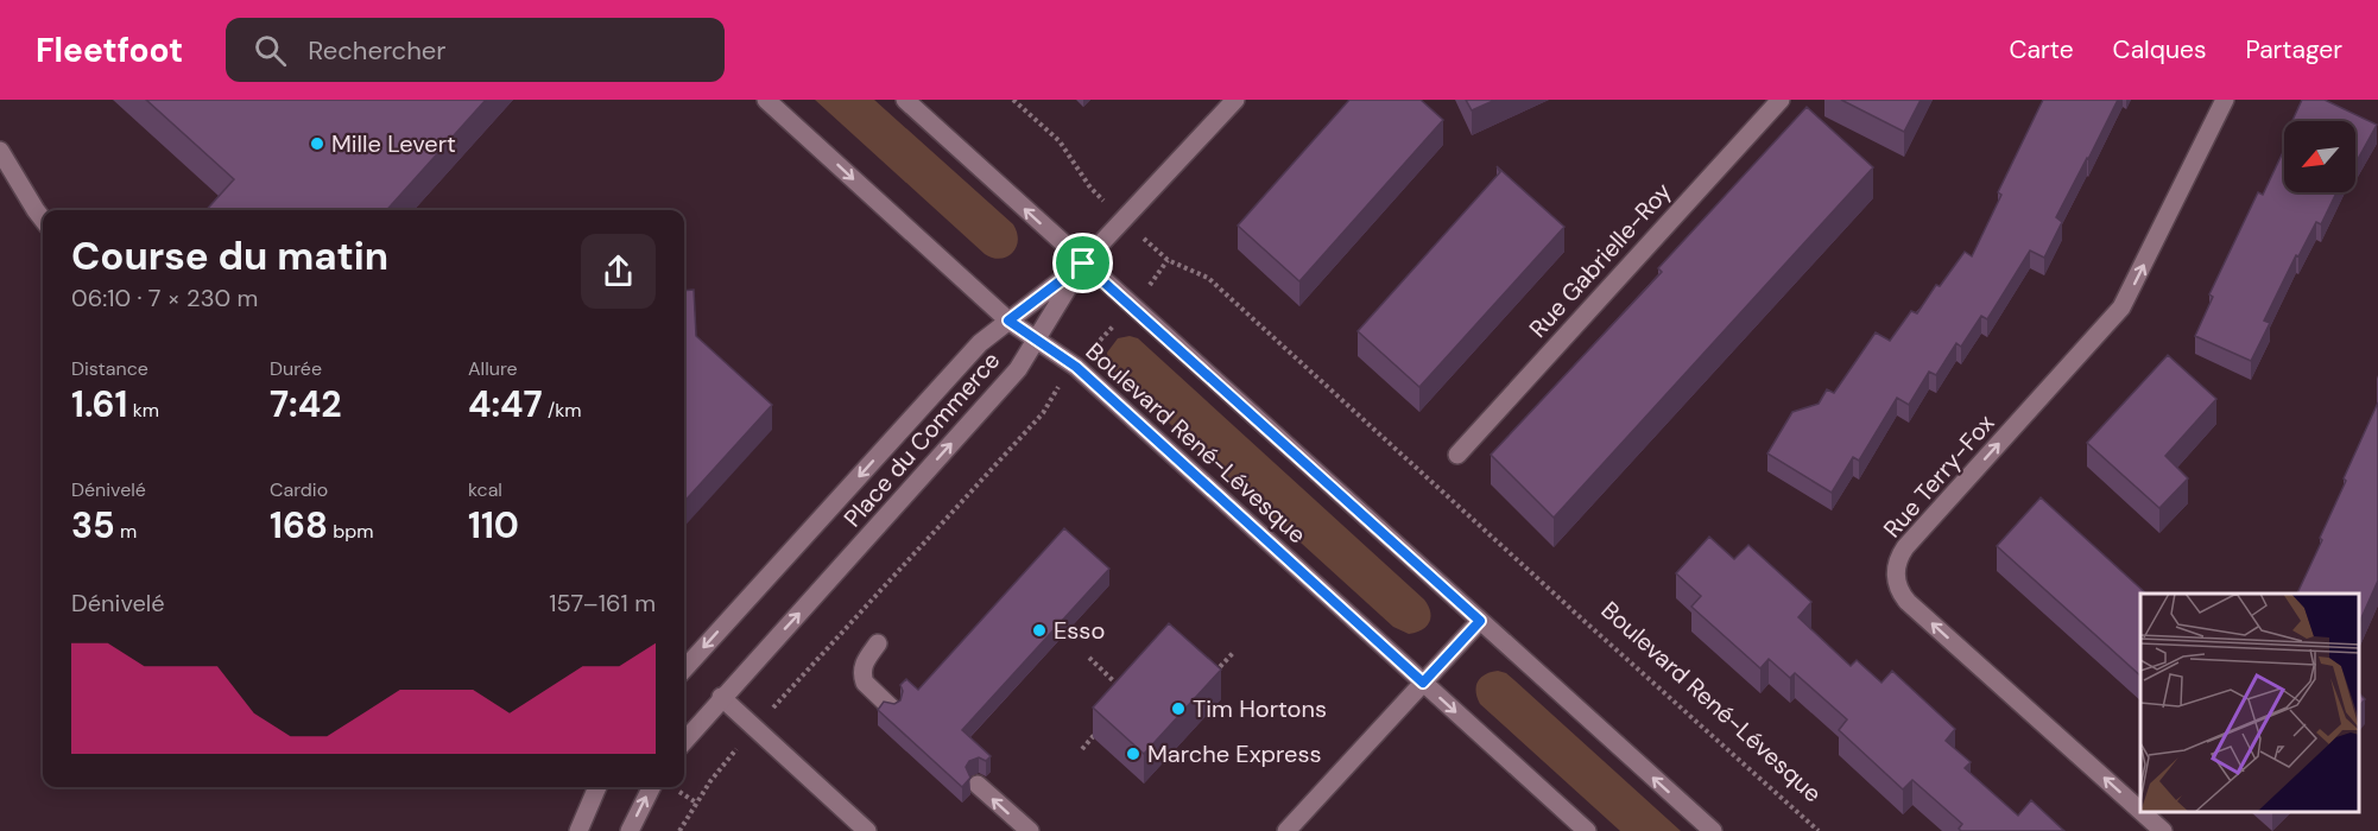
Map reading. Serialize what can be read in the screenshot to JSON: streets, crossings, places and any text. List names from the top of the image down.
{
  "streets": {
    "street": [
      "Rue Gabrielle-Roy",
      "Place du Commerce",
      "Boulevard René-Lévesque",
      "Rue Terry-Fox"
    ]
  },
  "crossings": [
    ["Place du Commerce", "Boulevard René-Lévesque"]
  ],
  "places": [
    "Mille Levert",
    "Esso",
    "Tim Hortons",
    "Marche Express"
  ],
  "north": "bottom left",
  "page": {
    "header": "Fleetfoot",
    "search": "Rechercher",
    "nav": ["Carte", "Calques", "Partager"],
    "heading": ["Course du matin", "06:10 · 7 × 230 m"],
    "stats": [
      ["Distance", "1.61 km"],
      ["Durée", "7:42"],
      ["Allure", "4:47 /km"],
      ["Dénivelé", "35 m"],
      ["Cardio", "168 bpm"],
      ["kcal", "110"]
    ],
    "chart": ["Dénivelé", "157–161 m"]
  }
}
